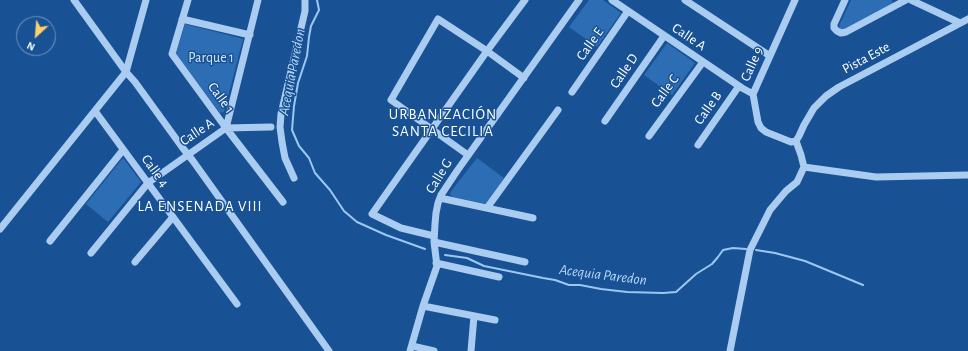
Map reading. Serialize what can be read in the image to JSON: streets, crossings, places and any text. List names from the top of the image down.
{
  "streets": {
    "street": [
      "Calle A",
      "Calle E",
      "Pista Este",
      "Calle 9",
      "Calle D",
      "Calle C",
      "Calle 1",
      "Calle B",
      "Calle 4",
      "Calle G"
    ]
  },
  "crossings": [
    ["Calle A", "Calle E"],
    ["Calle A", "Calle 9"],
    ["Calle A", "Calle D"],
    ["Calle A", "Calle C"],
    ["Calle A", "Calle 1"],
    ["Calle A", "Calle B"],
    ["Calle A", "Calle 4"],
    ["Pista Este", "Calle 9"]
  ],
  "districts": ["URBANIZACIÓN SANTA CECILIA", "LA ENSENADA VIII"],
  "water": ["Acequia Paredon"],
  "parks": ["Parque 1"],
  "north": "bottom left"
}
